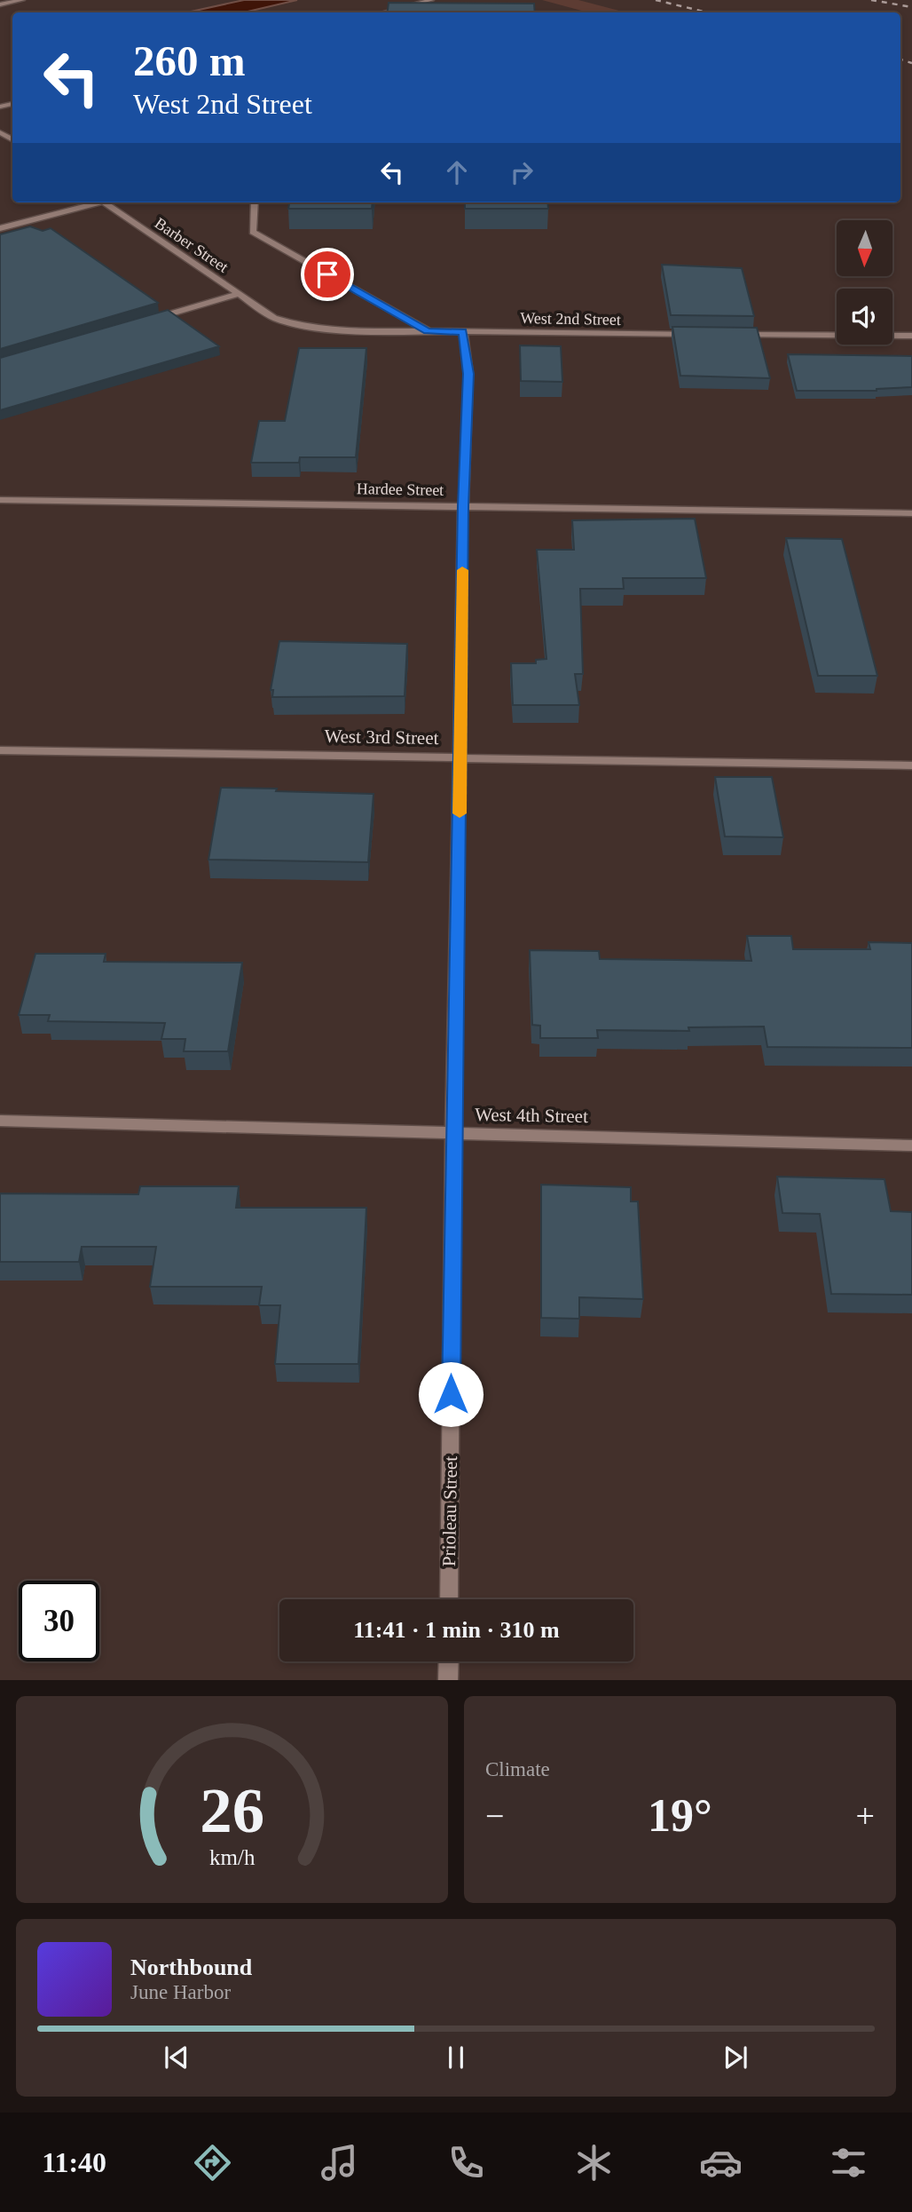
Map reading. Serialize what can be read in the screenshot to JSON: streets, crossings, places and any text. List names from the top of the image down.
{
  "streets": {
    "street": [
      "Barber Street",
      "West 2nd Street",
      "Hardee Street",
      "West 3rd Street",
      "West 4th Street",
      "Prioleau Street"
    ]
  },
  "crossings": [
    ["Barber Street", "West 2nd Street"],
    ["West 2nd Street", "Prioleau Street"],
    ["Hardee Street", "Prioleau Street"],
    ["West 3rd Street", "Prioleau Street"],
    ["West 4th Street", "Prioleau Street"]
  ],
  "north": "bottom",
  "page": {
    "turn": ["260 m", "West 2nd Street"],
    "limit": "30",
    "trip": "11:41 · 1 min · 310 m",
    "tile": "Climate",
    "heat": ["−", "19°", "+"],
    "song": ["Northbound", "June Harbor"],
    "tabs": "11:40",
    "gauge": ["26", "km/h"]
  }
}
